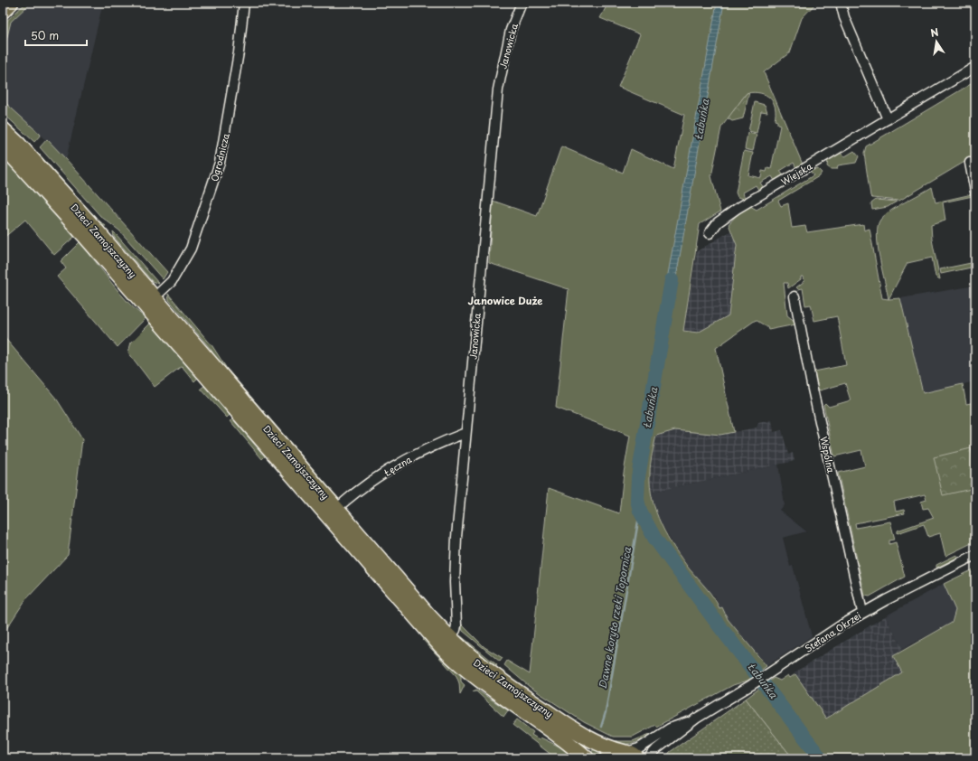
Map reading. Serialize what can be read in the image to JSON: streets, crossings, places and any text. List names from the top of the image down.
{
  "streets": {
    "main road": ["Dzieci Zamojszczyzny"],
    "street": [
      "Janowicka",
      "Ogrodnicza",
      "Wiejska",
      "Wspólna",
      "Łęczna",
      "Stefana Okrzei"
    ]
  },
  "crossings": [
    ["Janowicka", "Dzieci Zamojszczyzny"],
    ["Janowicka", "Łęczna"],
    ["Ogrodnicza", "Dzieci Zamojszczyzny"],
    ["Dzieci Zamojszczyzny", "Łęczna"],
    ["Dzieci Zamojszczyzny", "Stefana Okrzei"],
    ["Wspólna", "Stefana Okrzei"]
  ],
  "districts": ["Janowice Duże"],
  "water": ["Łabuńka", "Dawne koryto rzeki Topornica"],
  "scale_bar": "50 m",
  "north": "top"
}
